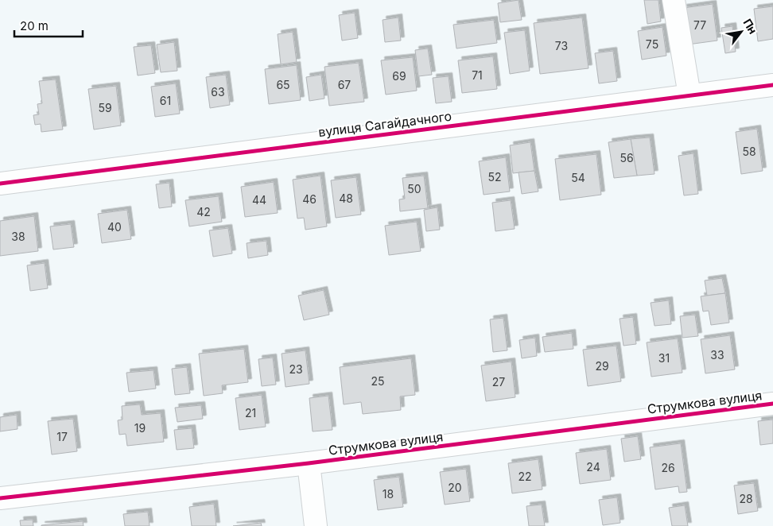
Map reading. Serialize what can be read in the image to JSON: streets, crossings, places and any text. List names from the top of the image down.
{
  "streets": {
    "street": ["вулиця Сагайдачного", "Струмкова вулиця"]
  },
  "house_numbers": [
    "77",
    "75",
    "73",
    "71",
    "69",
    "65",
    "67",
    "63",
    "61",
    "59",
    "58",
    "56",
    "52",
    "54",
    "50",
    "48",
    "46",
    "44",
    "42",
    "40",
    "38",
    "33",
    "31",
    "29",
    "23",
    "25",
    "27",
    "21",
    "19",
    "17",
    "24",
    "26",
    "22",
    "20",
    "18",
    "28"
  ],
  "scale_bar": "20 m",
  "north": "top right"
}
